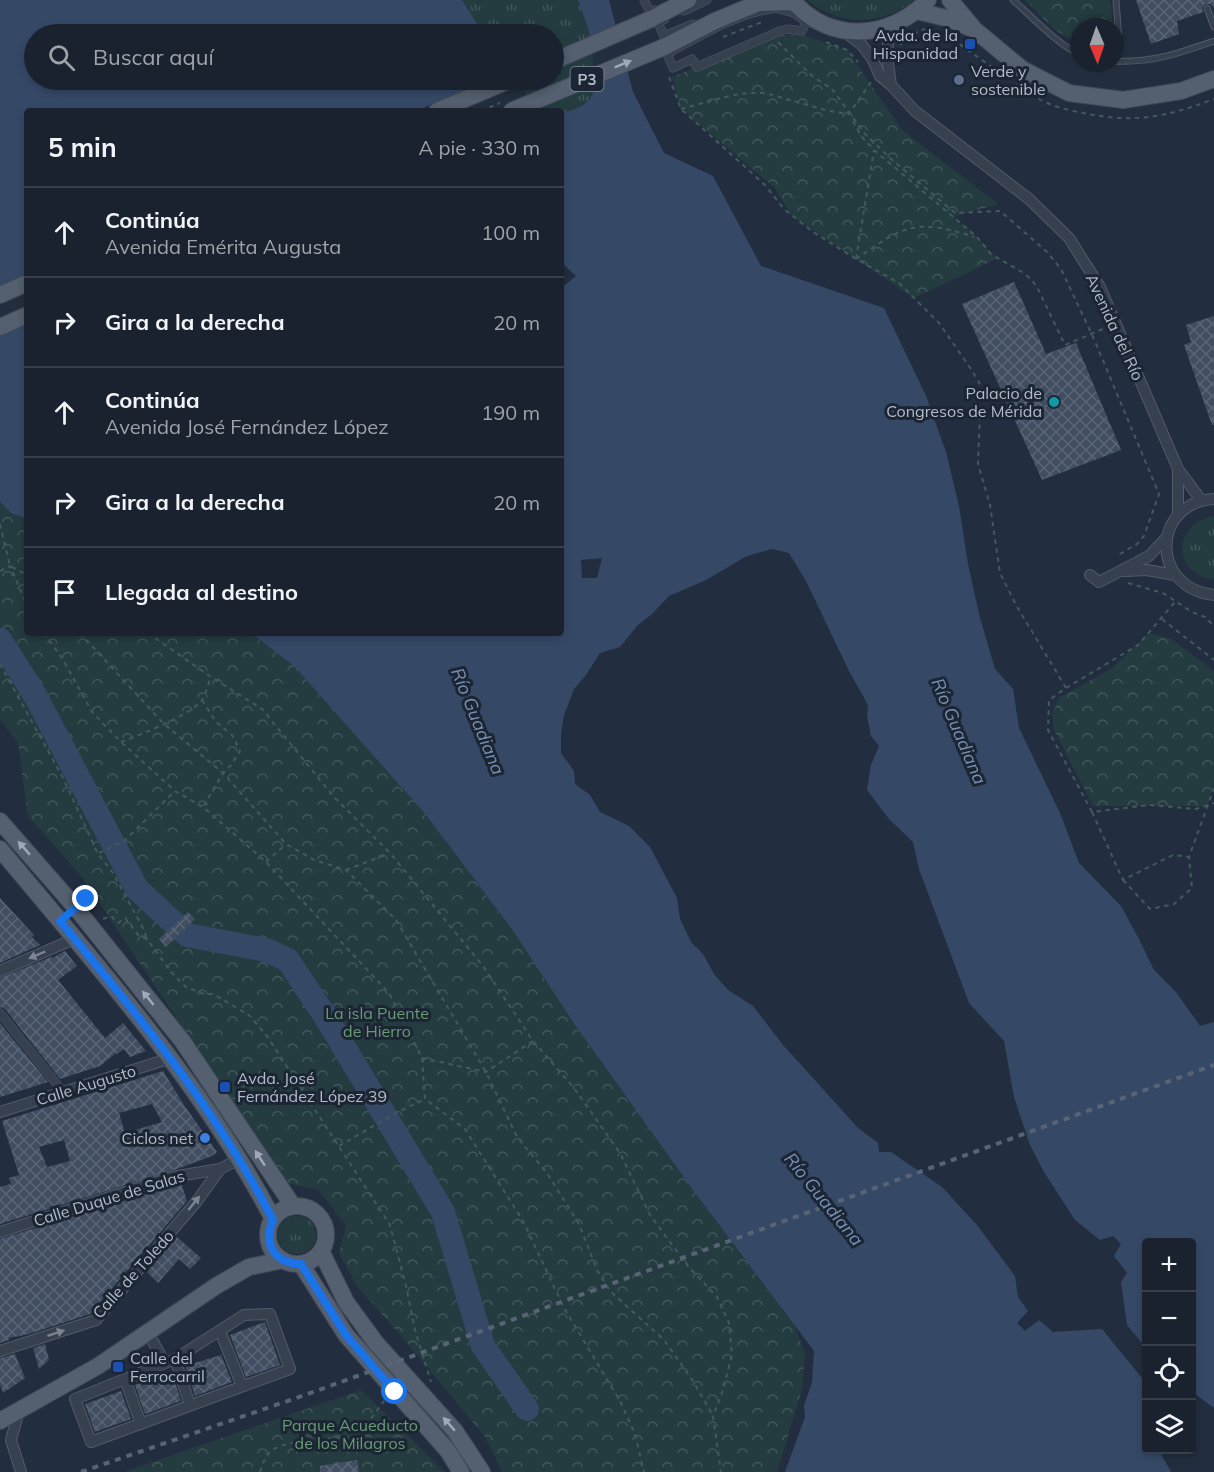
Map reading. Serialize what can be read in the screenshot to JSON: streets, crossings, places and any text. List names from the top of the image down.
{
  "streets": {
    "main road": ["P3"],
    "street": [
      "Avenida del Río",
      "Calle Augusto",
      "Calle Duque de Salas",
      "Calle de Toledo"
    ]
  },
  "crossings": [
    ["Calle Duque de Salas", "Calle de Toledo"]
  ],
  "one_way": ["Calle de Toledo"],
  "water": ["Río Guadiana"],
  "parks": ["La isla Puente de Hierro", "Parque Acueducto de los Milagros"],
  "places": {
    "transit": ["Avda. de la Hispanidad", "Avda. José Fernández López 39", "Calle del Ferrocarril"],
    "other": ["Verde y sostenible", "Palacio de Congresos de Mérida", "Ciclos net"]
  },
  "north": "bottom",
  "page": {
    "search": "Buscar aquí",
    "heading": ["5 min", "A pie · 330 m"],
    "list": [
      ["Continúa", "Avenida Emérita Augusta", "100 m"],
      ["Gira a la derecha", "20 m"],
      ["Continúa", "Avenida José Fernández López", "190 m"],
      ["Gira a la derecha", "20 m"],
      "Llegada al destino"
    ],
    "map_buttons": ["+", "−"]
  }
}
